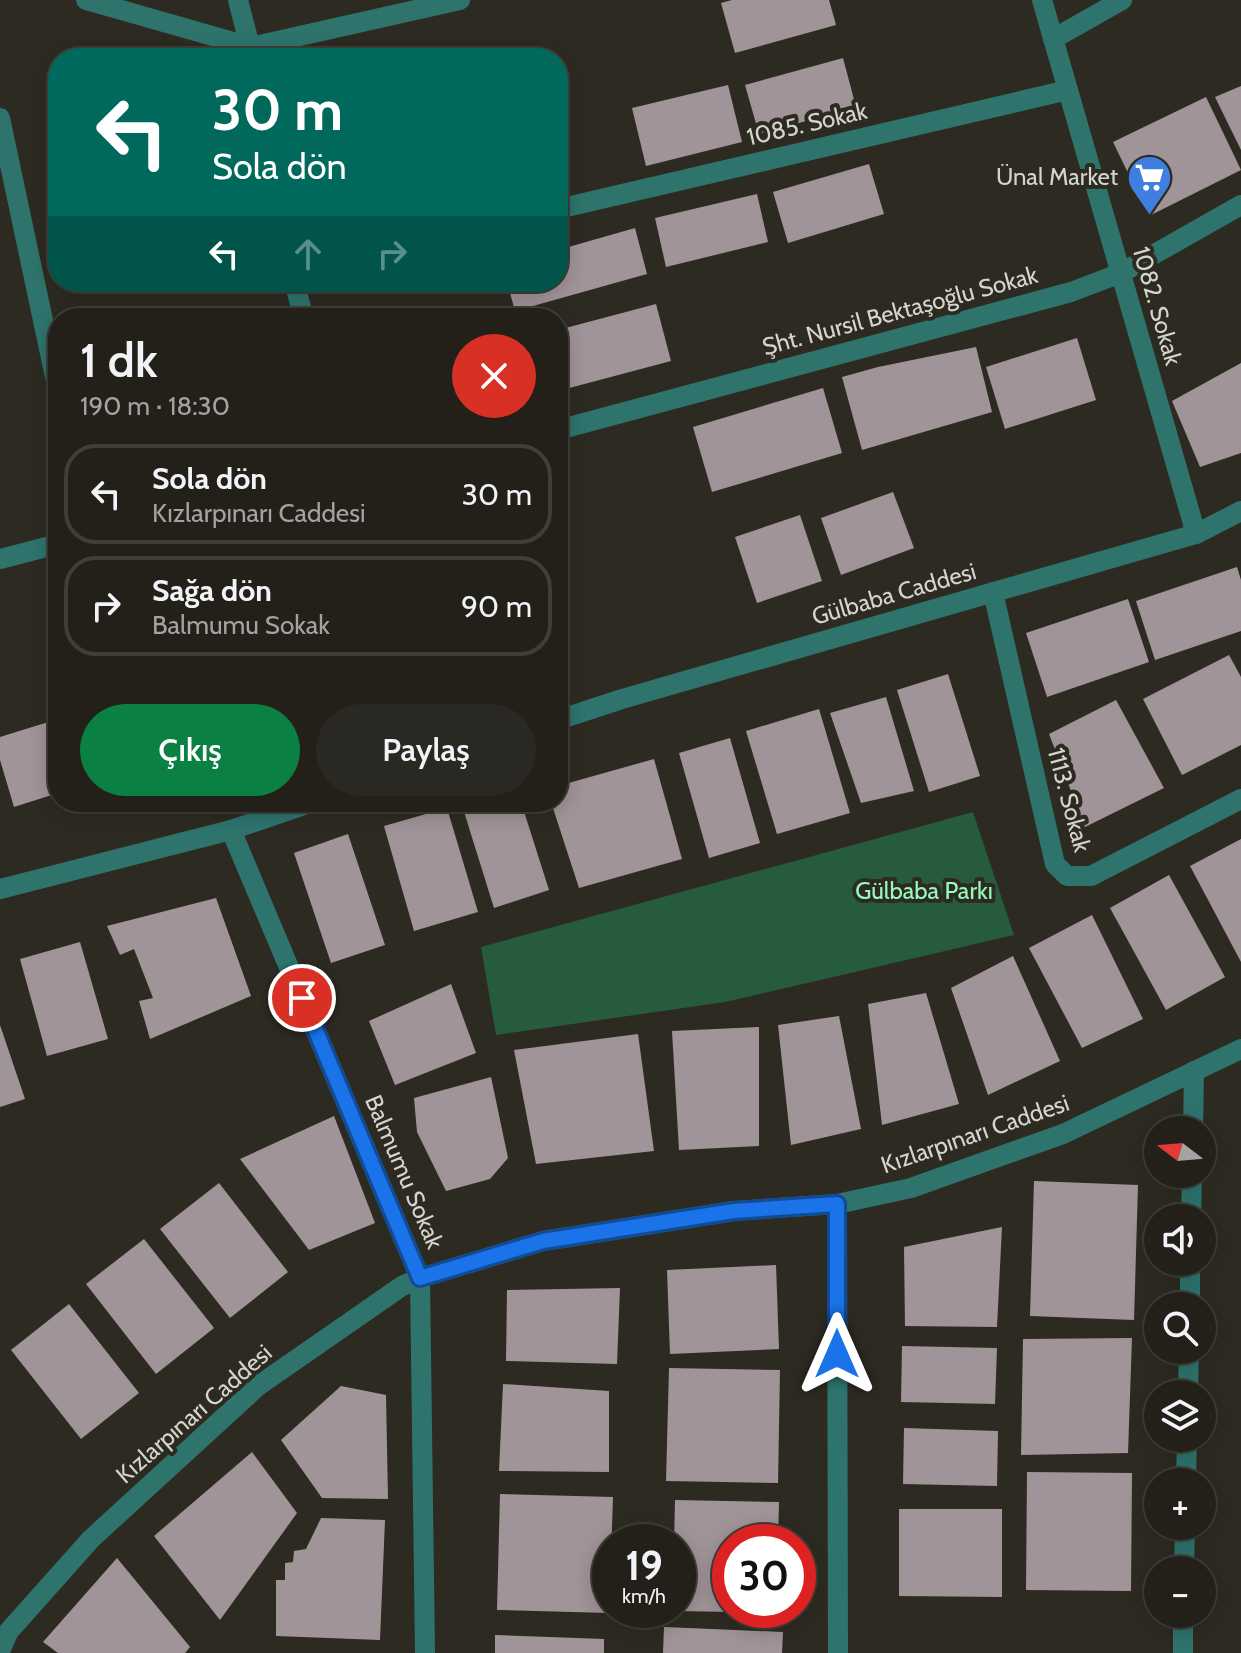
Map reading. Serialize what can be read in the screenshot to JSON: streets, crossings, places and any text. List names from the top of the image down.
{
  "streets": {
    "street": [
      "1085. Sokak",
      "1082. Sokak",
      "Şht. Nursil Bektaşoğlu Sokak",
      "Gülbaba Caddesi",
      "1113. Sokak",
      "Kızlarpınarı Caddesi",
      "Balmumu Sokak"
    ]
  },
  "crossings": [
    ["1085. Sokak", "1082. Sokak"],
    ["1082. Sokak", "Şht. Nursil Bektaşoğlu Sokak"],
    ["1082. Sokak", "Gülbaba Caddesi"],
    ["Gülbaba Caddesi", "1113. Sokak"],
    ["Kızlarpınarı Caddesi", "Balmumu Sokak"]
  ],
  "parks": ["Gülbaba Parkı"],
  "places": {
    "supermarket": ["Ünal Market"]
  },
  "north": "left",
  "page": {
    "turn": ["30 m", "Sola dön"],
    "heading": ["1 dk", "190 m · 18:30"],
    "list": [
      {
        "name": "Sola dön",
        "note": "Kızlarpınarı Caddesi",
        "value": "30 m"
      },
      {
        "name": "Sağa dön",
        "note": "Balmumu Sokak",
        "value": "90 m"
      }
    ],
    "buttons": ["Çıkış", "Paylaş"],
    "map_buttons": ["+", "−"],
    "speed": "19 km/h",
    "limit": "30"
  }
}
